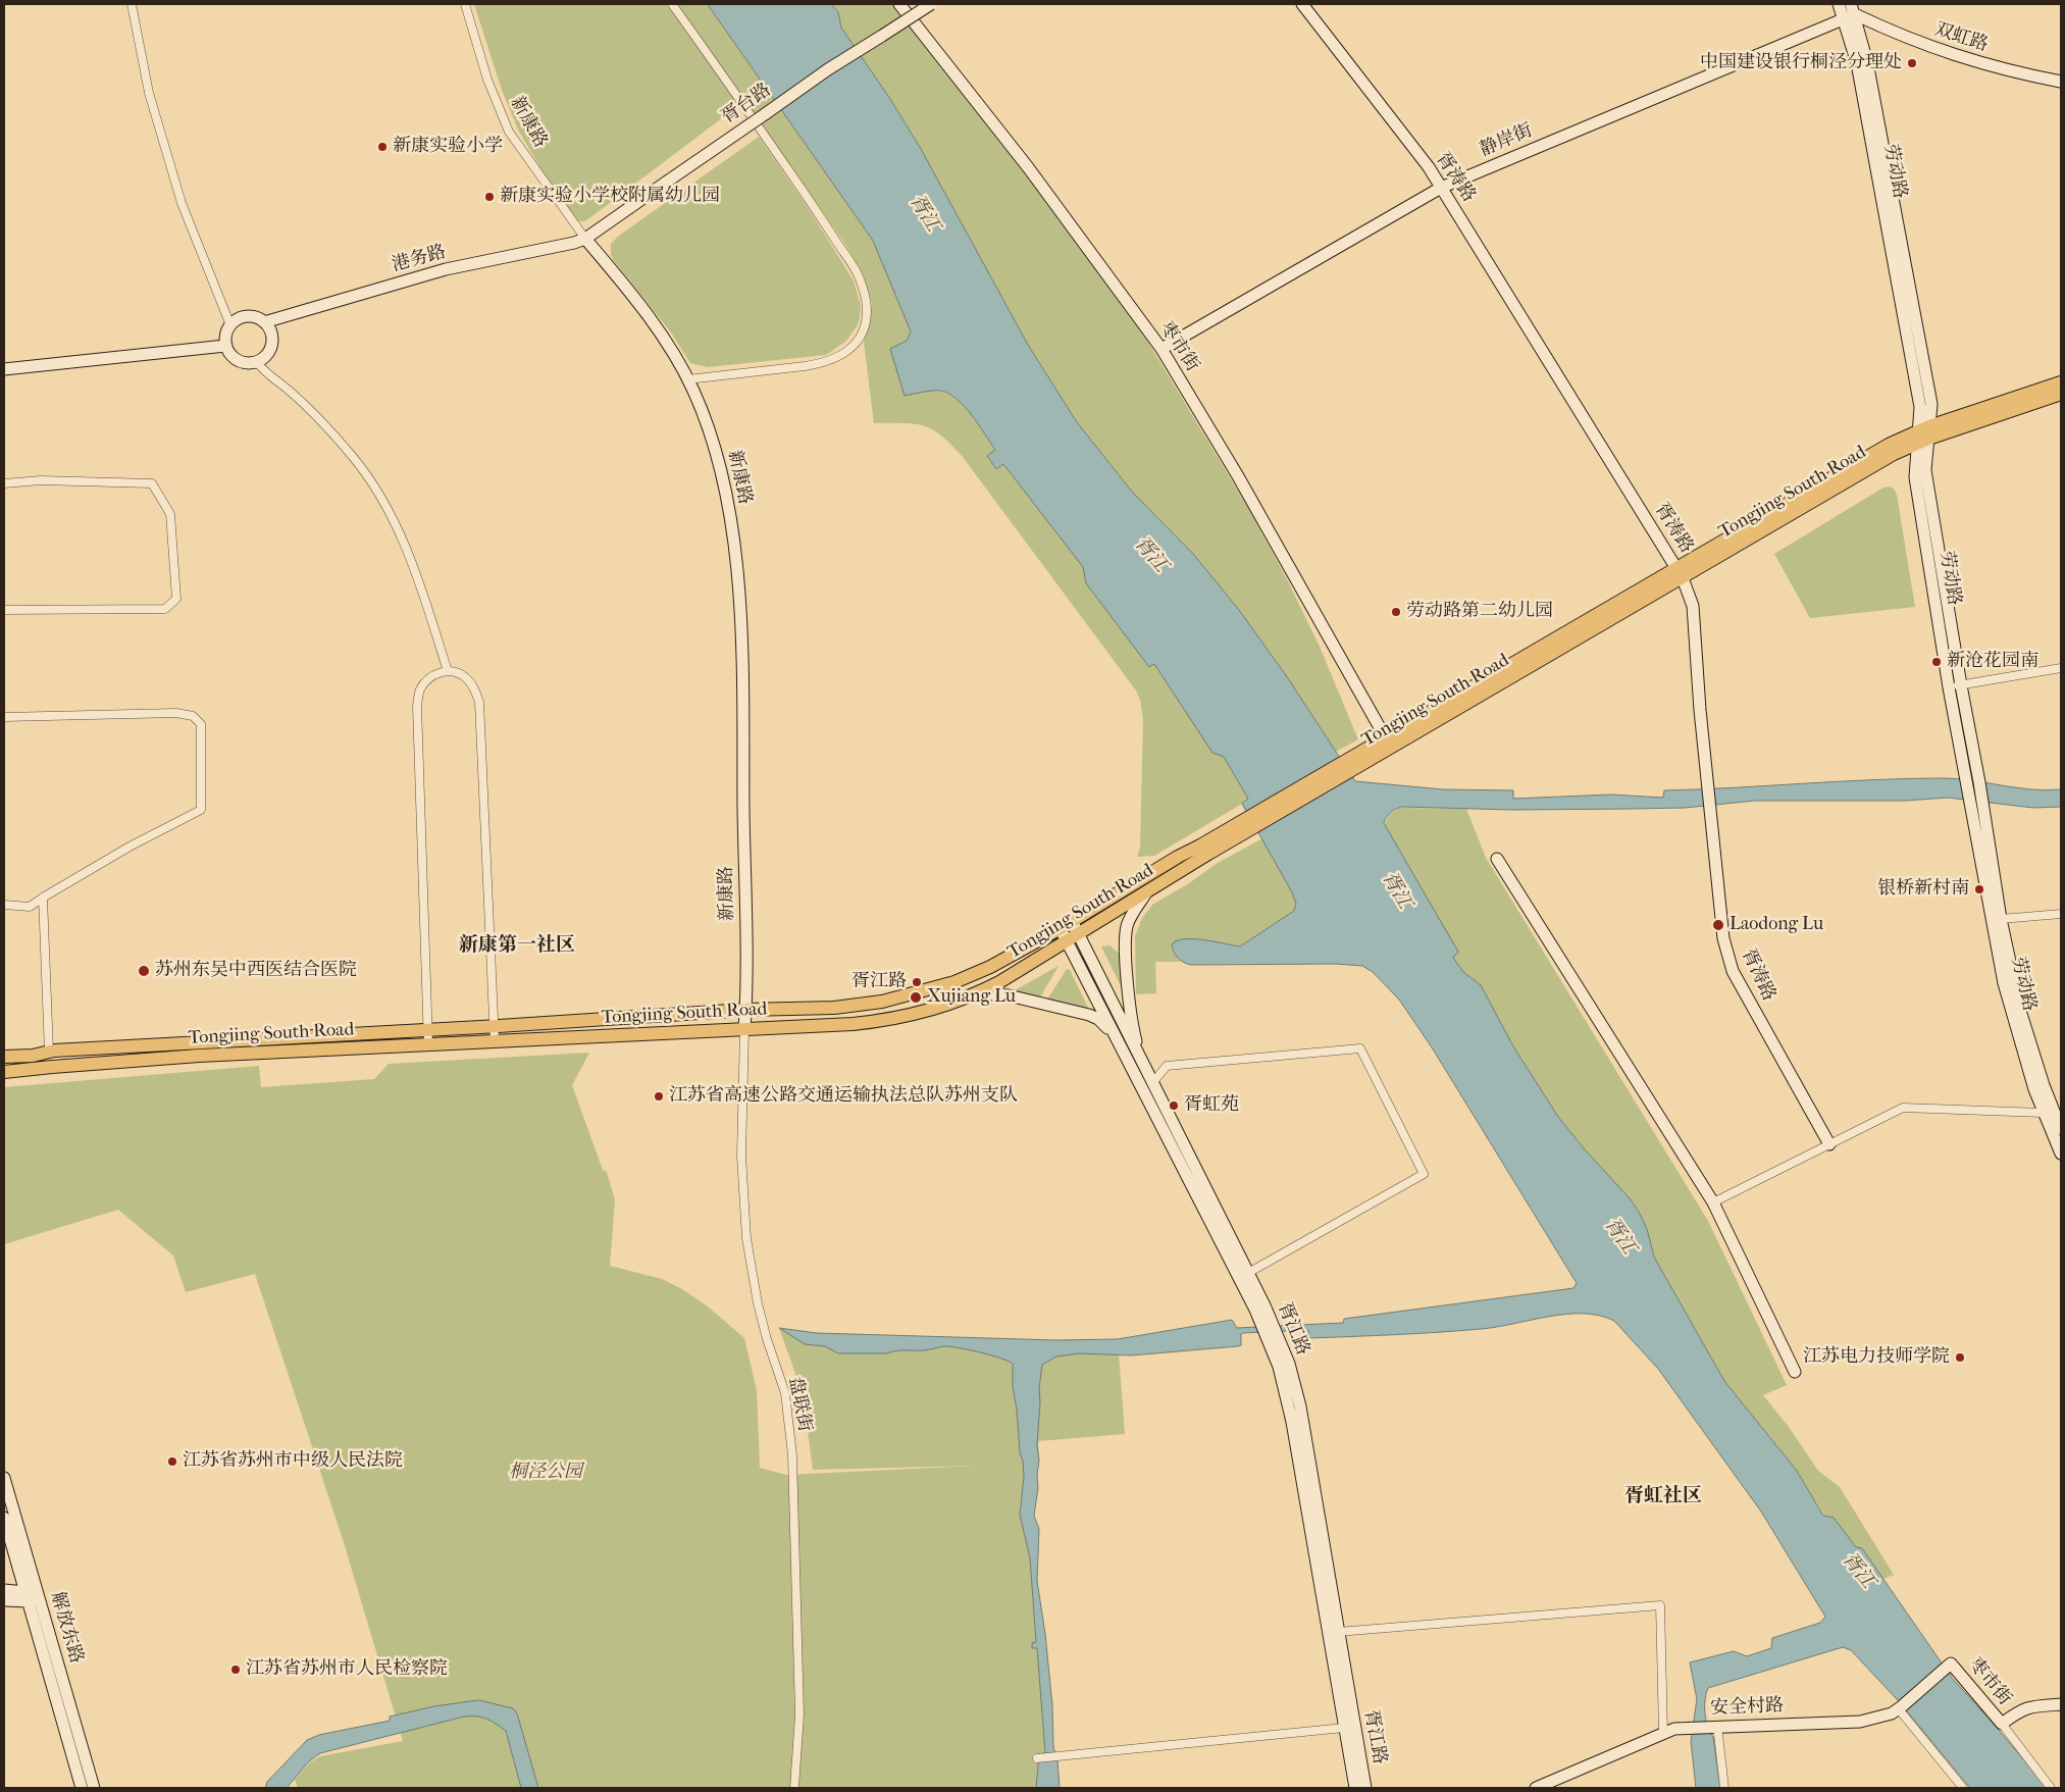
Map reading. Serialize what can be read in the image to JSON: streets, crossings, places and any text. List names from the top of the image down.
{
  "streets": {
    "main road": ["Tongjing South Road"],
    "street": [
      "双虹路",
      "胥台路",
      "新康路",
      "静岸街",
      "劳动路",
      "胥涛路",
      "港务路",
      "枣市街",
      "胥江路",
      "盘联街",
      "解放东路",
      "安全村路"
    ]
  },
  "crossings": [
    ["双虹路", "静岸街"],
    ["双虹路", "劳动路"],
    ["胥台路", "新康路"],
    ["胥台路", "港务路"],
    ["新康路", "港务路"],
    ["新康路", "Tongjing South Road"],
    ["新康路", "盘联街"],
    ["静岸街", "劳动路"],
    ["静岸街", "胥涛路"],
    ["静岸街", "枣市街"],
    ["劳动路", "Tongjing South Road"],
    ["胥涛路", "Tongjing South Road"],
    ["枣市街", "Tongjing South Road"],
    ["枣市街", "安全村路"],
    ["Tongjing South Road", "胥江路"],
    ["Tongjing South Road", "盘联街"]
  ],
  "districts": ["新康第一社区", "胥虹社区"],
  "water": ["胥江"],
  "parks": ["桐泾公园"],
  "places": [
    "中国建设银行桐泾分理处",
    "新康实验小学",
    "新康实验小学校附属幼儿园",
    "劳动路第二幼儿园",
    "新沧花园南",
    "银桥新村南",
    "Laodong Lu",
    "苏州东吴中西医结合医院",
    "胥江路",
    "Xujiang Lu",
    "江苏省高速公路交通运输执法总队苏州支队",
    "胥虹苑",
    "江苏电力技师学院",
    "江苏省苏州市中级人民法院",
    "江苏省苏州市人民检察院"
  ]
}
